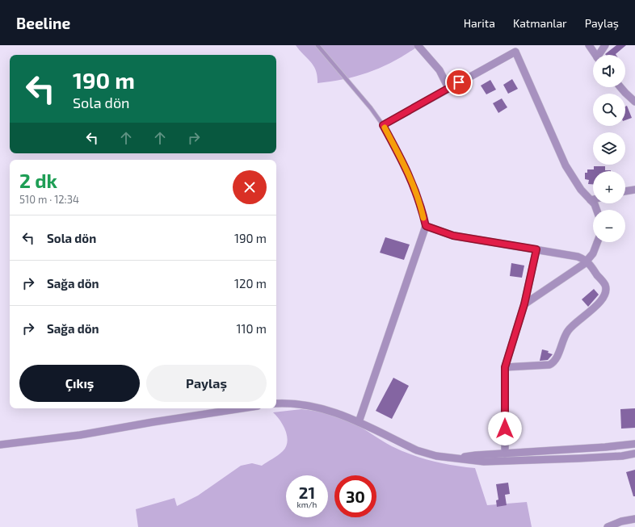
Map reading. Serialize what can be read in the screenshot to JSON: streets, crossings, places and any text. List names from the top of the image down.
{
  "page": {
    "header": "Beeline",
    "nav": ["Harita", "Katmanlar", "Paylaş"],
    "map_buttons": ["+", "−"],
    "turn": ["190 m", "Sola dön"],
    "heading": ["2 dk", "510 m · 12:34"],
    "list": [
      {
        "name": "Sola dön",
        "value": "190 m"
      },
      {
        "name": "Sağa dön",
        "value": "120 m"
      },
      {
        "name": "Sağa dön",
        "value": "110 m"
      }
    ],
    "buttons": ["Çıkış", "Paylaş"],
    "speed": "21 km/h",
    "limit": "30"
  }
}
